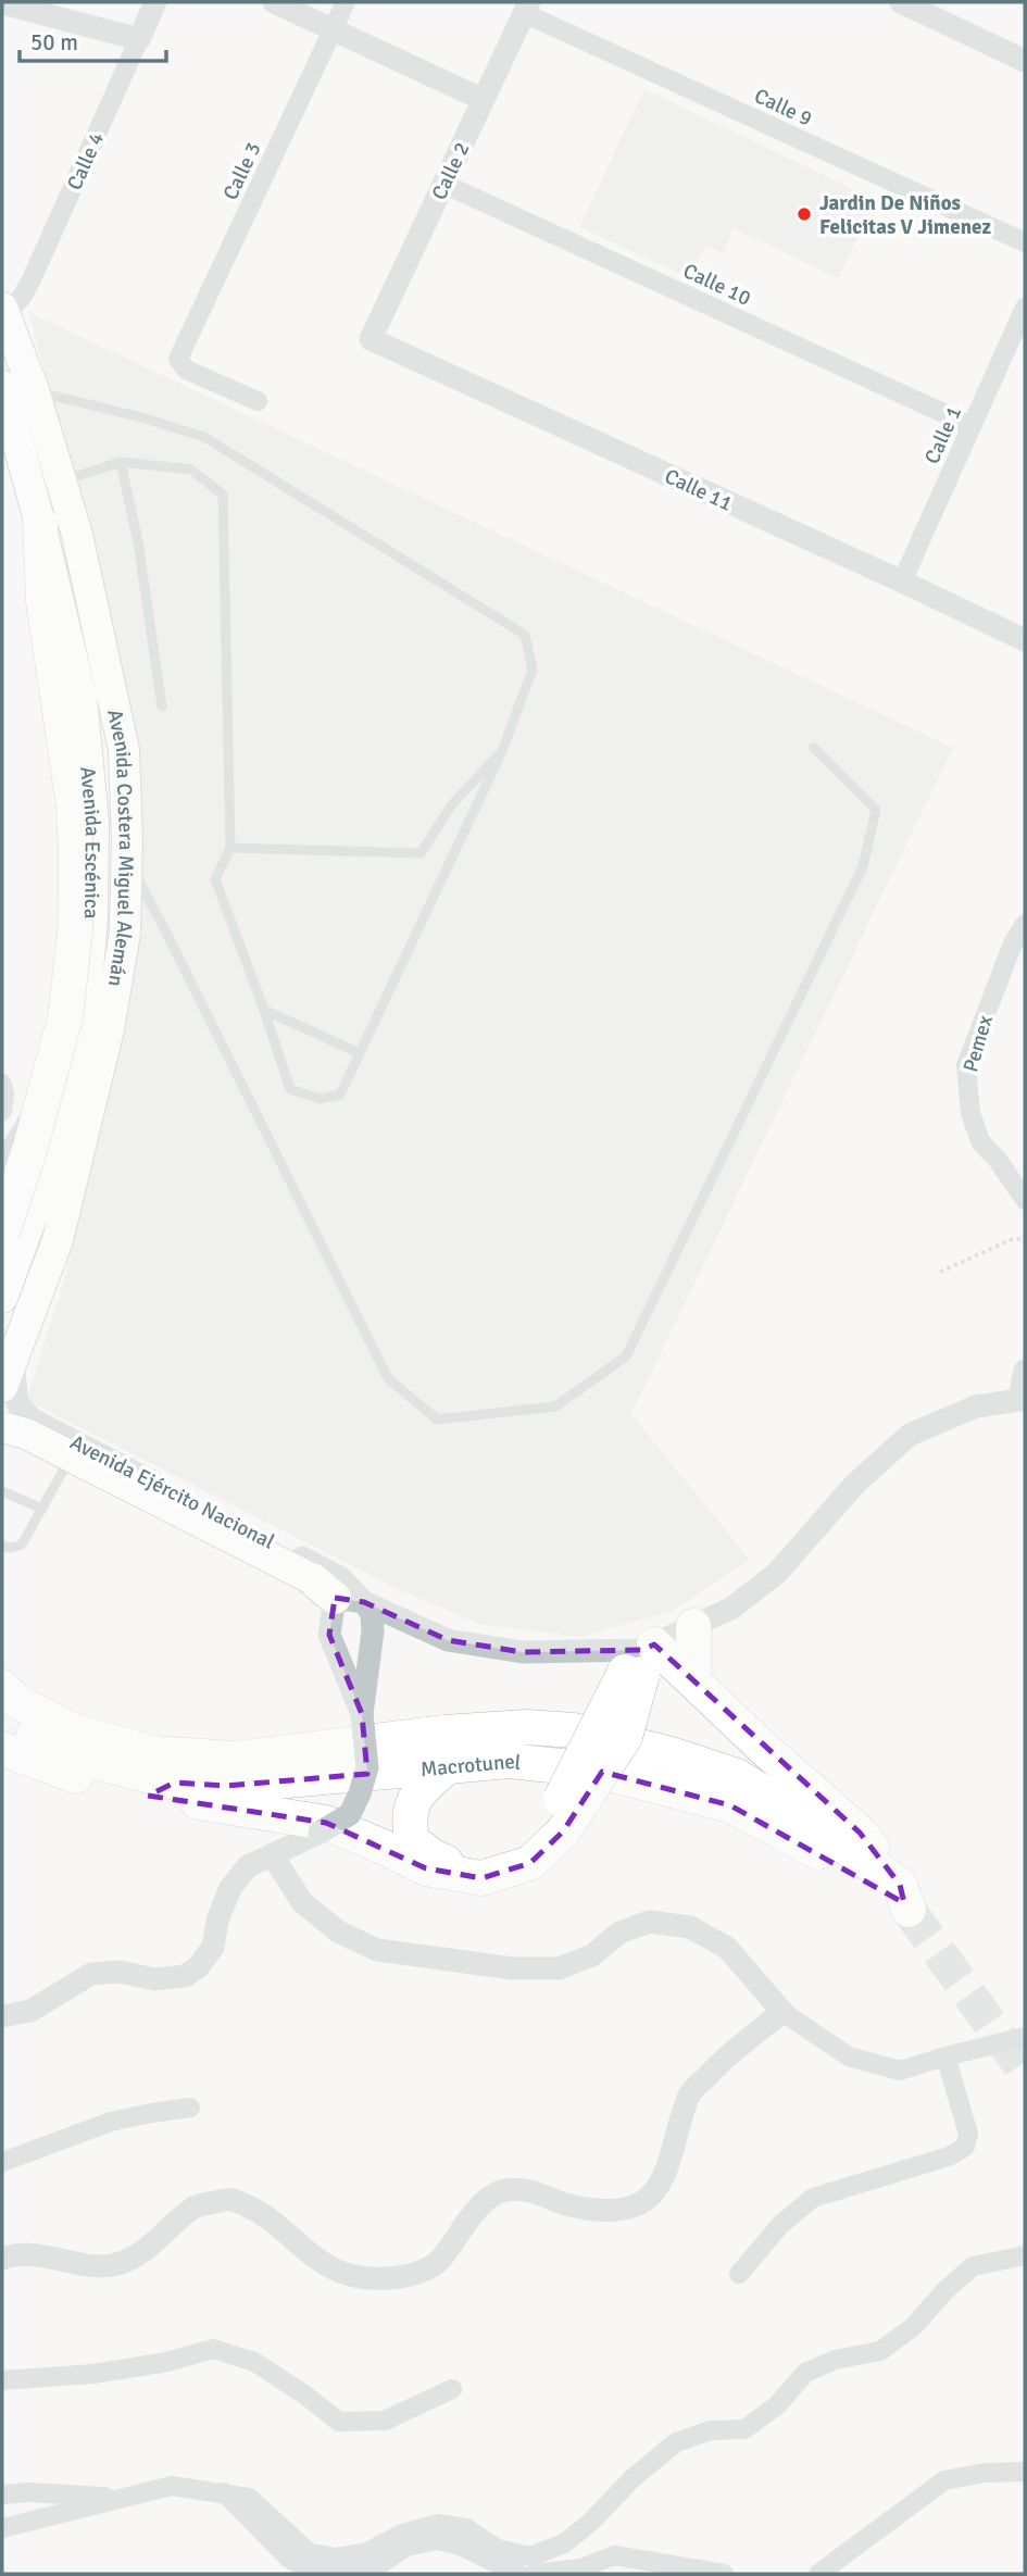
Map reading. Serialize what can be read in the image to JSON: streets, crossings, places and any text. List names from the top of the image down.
{
  "streets": {
    "highway": ["Macrotunel"],
    "main road": ["Avenida Escénica", "Avenida Costera Miguel Alemán"],
    "street": [
      "Calle 9",
      "Calle 4",
      "Calle 3",
      "Calle 2",
      "Calle 10",
      "Calle 1",
      "Calle 11",
      "Pemex",
      "Avenida Ejército Nacional"
    ]
  },
  "crossings": [
    ["Calle 9", "Calle 2"],
    ["Calle 4", "Avenida Costera Miguel Alemán"],
    ["Calle 2", "Calle 10"],
    ["Calle 2", "Calle 11"],
    ["Calle 10", "Calle 1"],
    ["Calle 1", "Calle 11"],
    ["Avenida Costera Miguel Alemán", "Avenida Ejército Nacional"]
  ],
  "places": ["Jardin De Niños Felicitas V Jimenez"],
  "scale_bar": "50 m"
}
